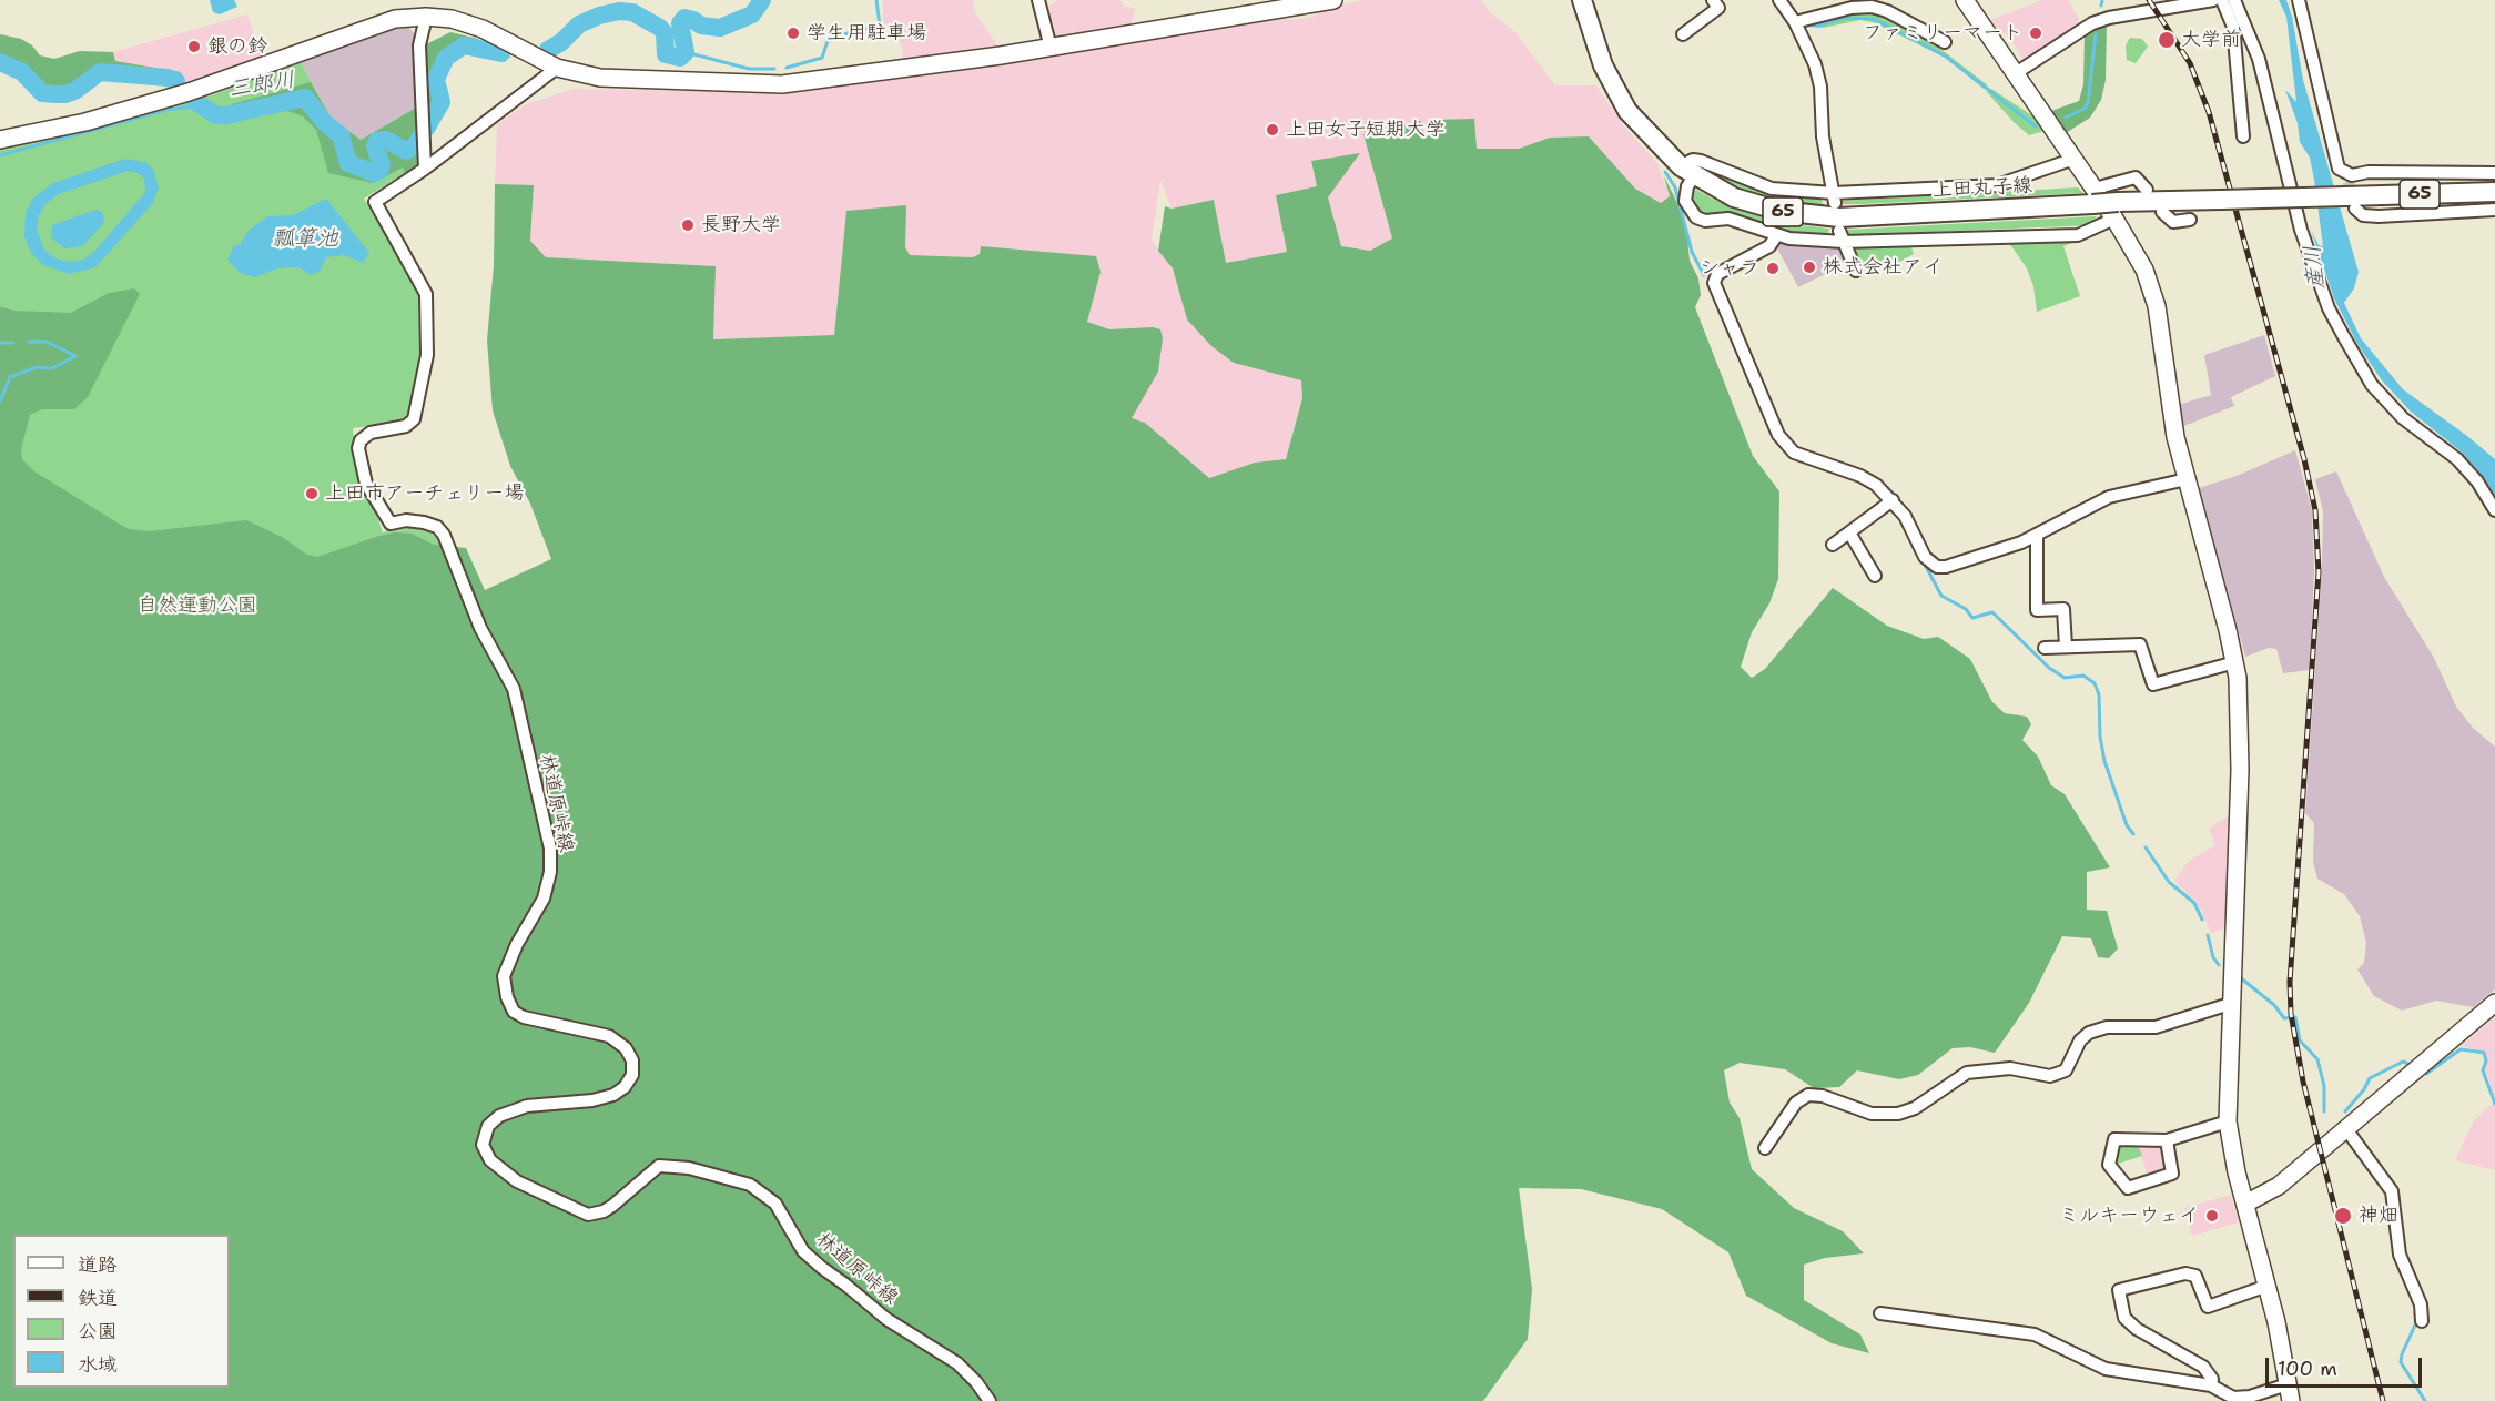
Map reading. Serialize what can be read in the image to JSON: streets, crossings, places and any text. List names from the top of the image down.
{
  "streets": {
    "main road": ["上田丸子線", "65"],
    "street": ["林道原峠線"]
  },
  "water": ["三郎川", "瓢箪池", "産川"],
  "parks": ["自然運動公園"],
  "places": [
    "学生用駐車場",
    "ファミリーマート",
    "大学前",
    "銀の鈴",
    "上田女子短期大学",
    "長野大学",
    "株式会社アイ",
    "シャラ",
    "上田市アーチェリー場",
    "ミルキーウェイ",
    "神畑"
  ],
  "legend": [
    "道路",
    "鉄道",
    "公園",
    "水域"
  ],
  "scale_bar": "100 m"
}
